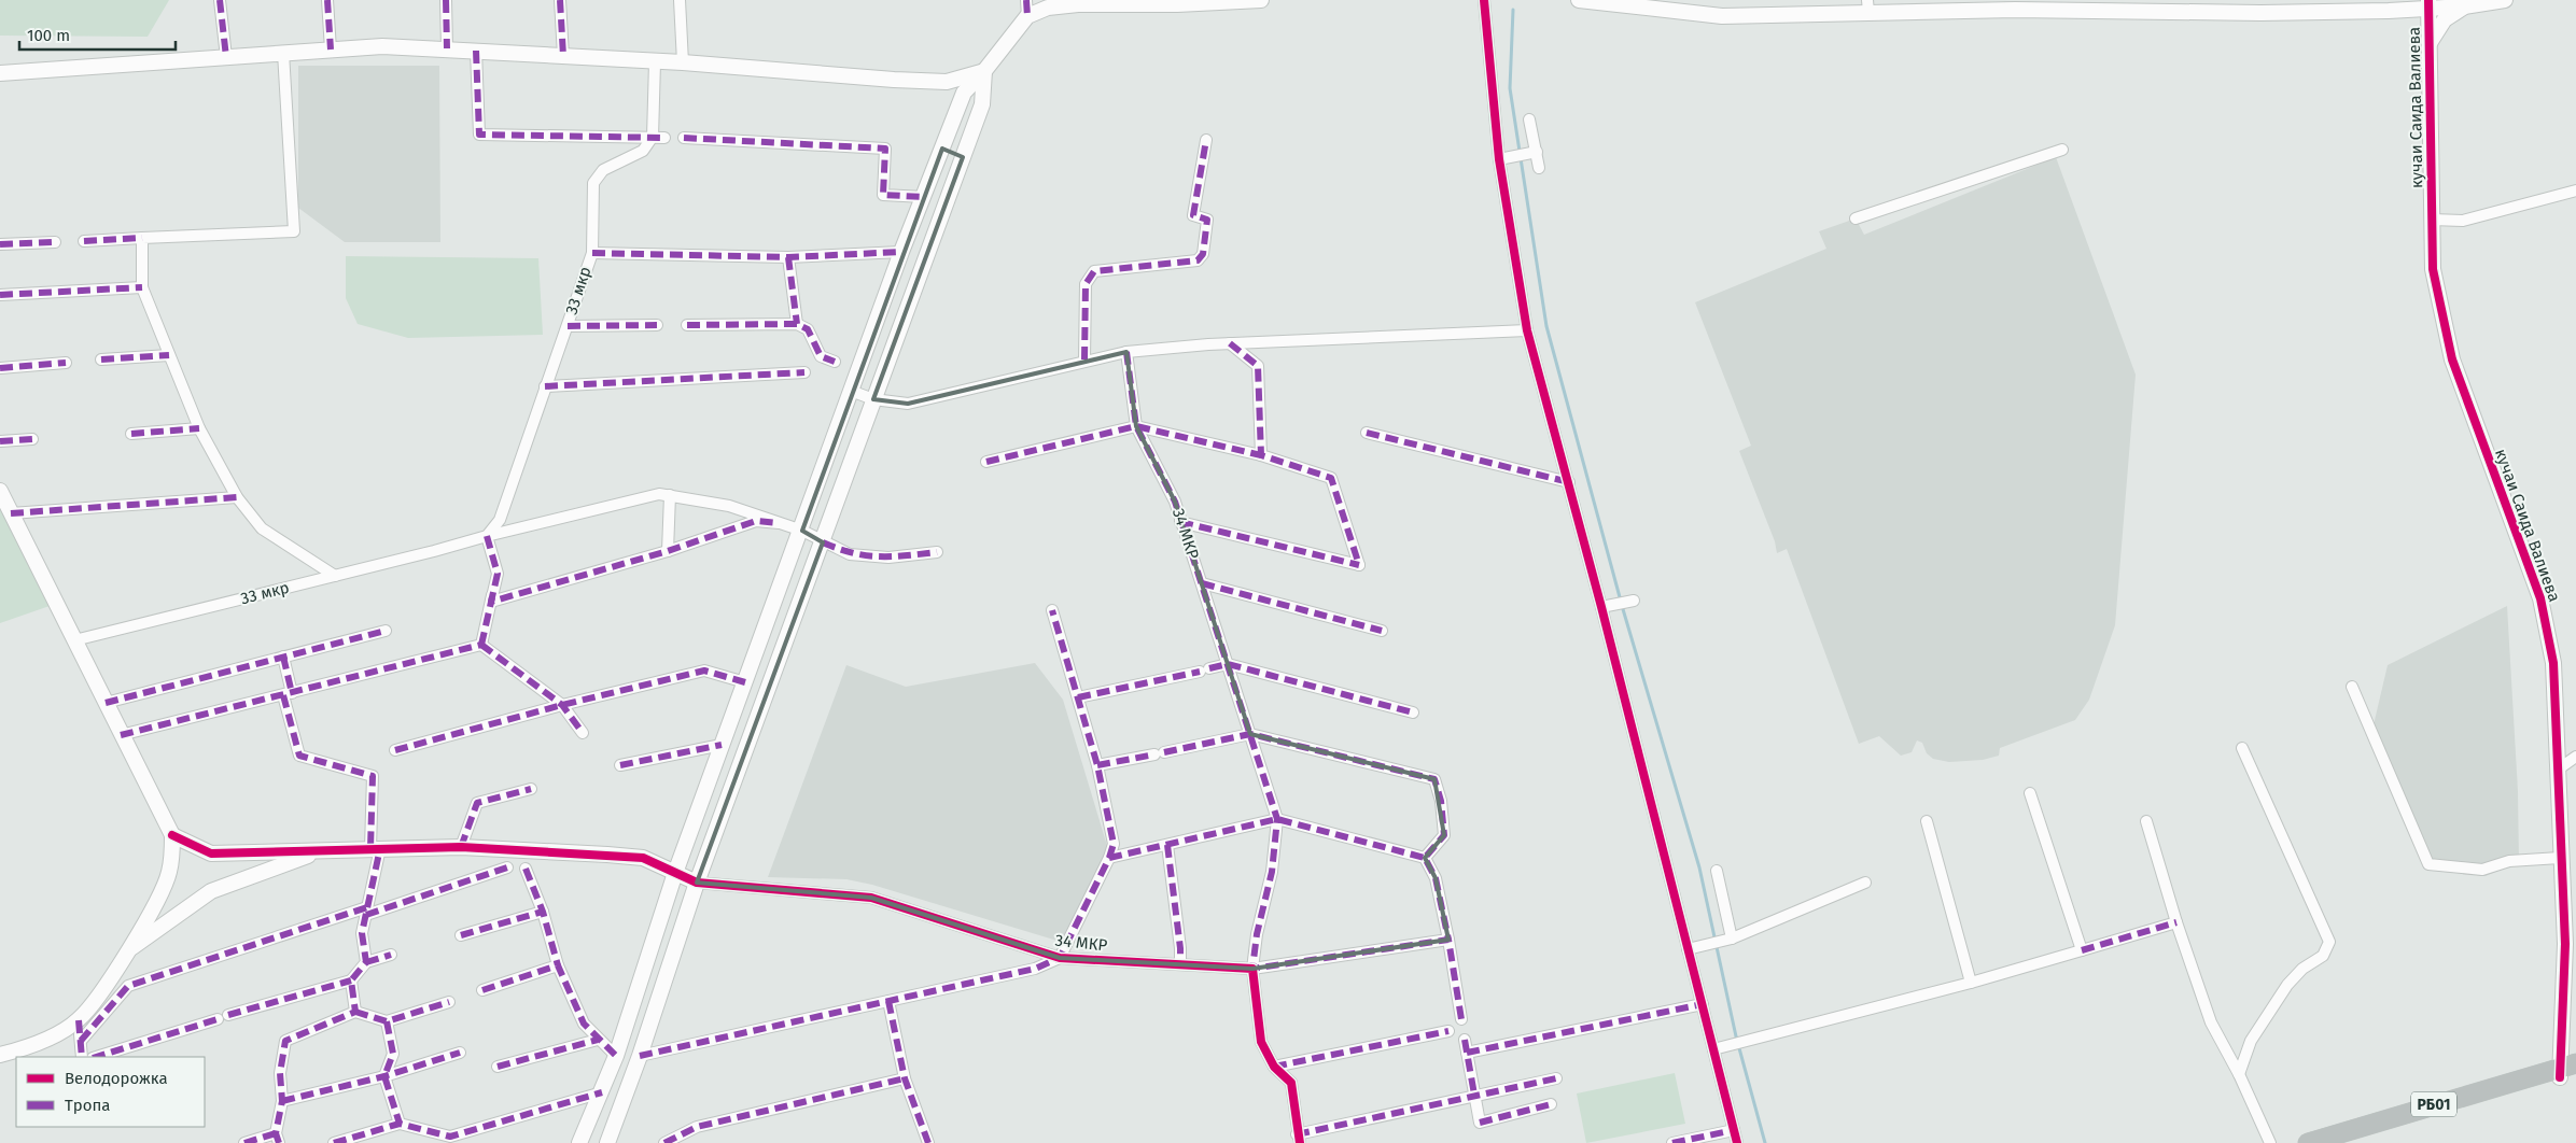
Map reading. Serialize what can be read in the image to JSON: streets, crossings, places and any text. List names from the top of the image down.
{
  "streets": {
    "highway": ["РБ01"],
    "main road": ["кучаи Саида Валиева"],
    "street": ["33 мкр", "34 МКР"]
  },
  "crossings": [
    ["кучаи Саида Валиева", "РБ01"]
  ],
  "legend": ["Велодорожка", "Тропа"],
  "scale_bar": "100 m"
}
